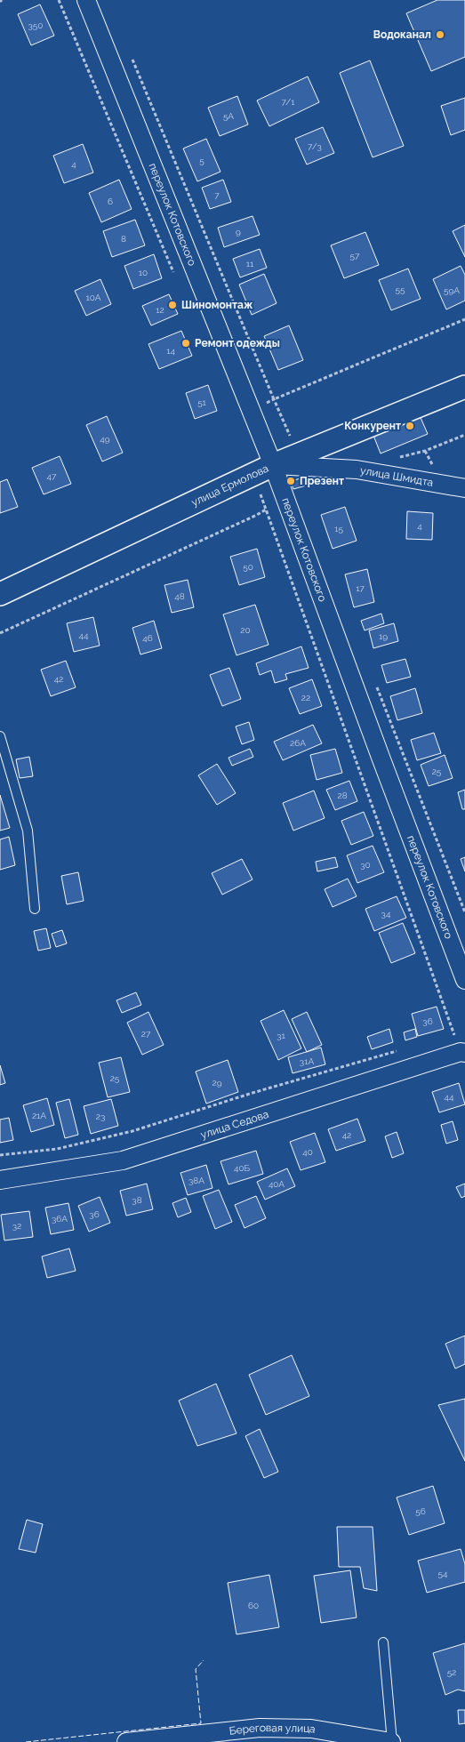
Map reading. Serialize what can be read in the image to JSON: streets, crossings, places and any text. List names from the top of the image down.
{
  "streets": {
    "street": [
      "переулок Котовского",
      "улица Шмидта",
      "улица Ермолова",
      "улица Седова",
      "Береговая улица"
    ]
  },
  "crossings": [
    ["переулок Котовского", "улица Шмидта"],
    ["переулок Котовского", "улица Ермолова"],
    ["улица Шмидта", "улица Ермолова"]
  ],
  "places": [
    "Водоканал",
    "Шиномонтаж",
    "Ремонт одежды",
    "Конкурент",
    "Презент"
  ],
  "house_numbers": [
    "350",
    "7/1",
    "5А",
    "7/3",
    "5",
    "4",
    "7",
    "6",
    "9",
    "8",
    "57",
    "11",
    "10",
    "55",
    "59А",
    "10А",
    "12",
    "14",
    "51",
    "49",
    "47",
    "4",
    "15",
    "50",
    "17",
    "48",
    "20",
    "44",
    "19",
    "46",
    "42",
    "22",
    "26А",
    "25",
    "28",
    "30",
    "34",
    "36",
    "27",
    "31",
    "31А",
    "25",
    "29",
    "44",
    "21А",
    "23",
    "42",
    "40",
    "40Б",
    "38А",
    "40А",
    "38",
    "36",
    "36А",
    "32",
    "56",
    "54",
    "60",
    "52"
  ]
}
